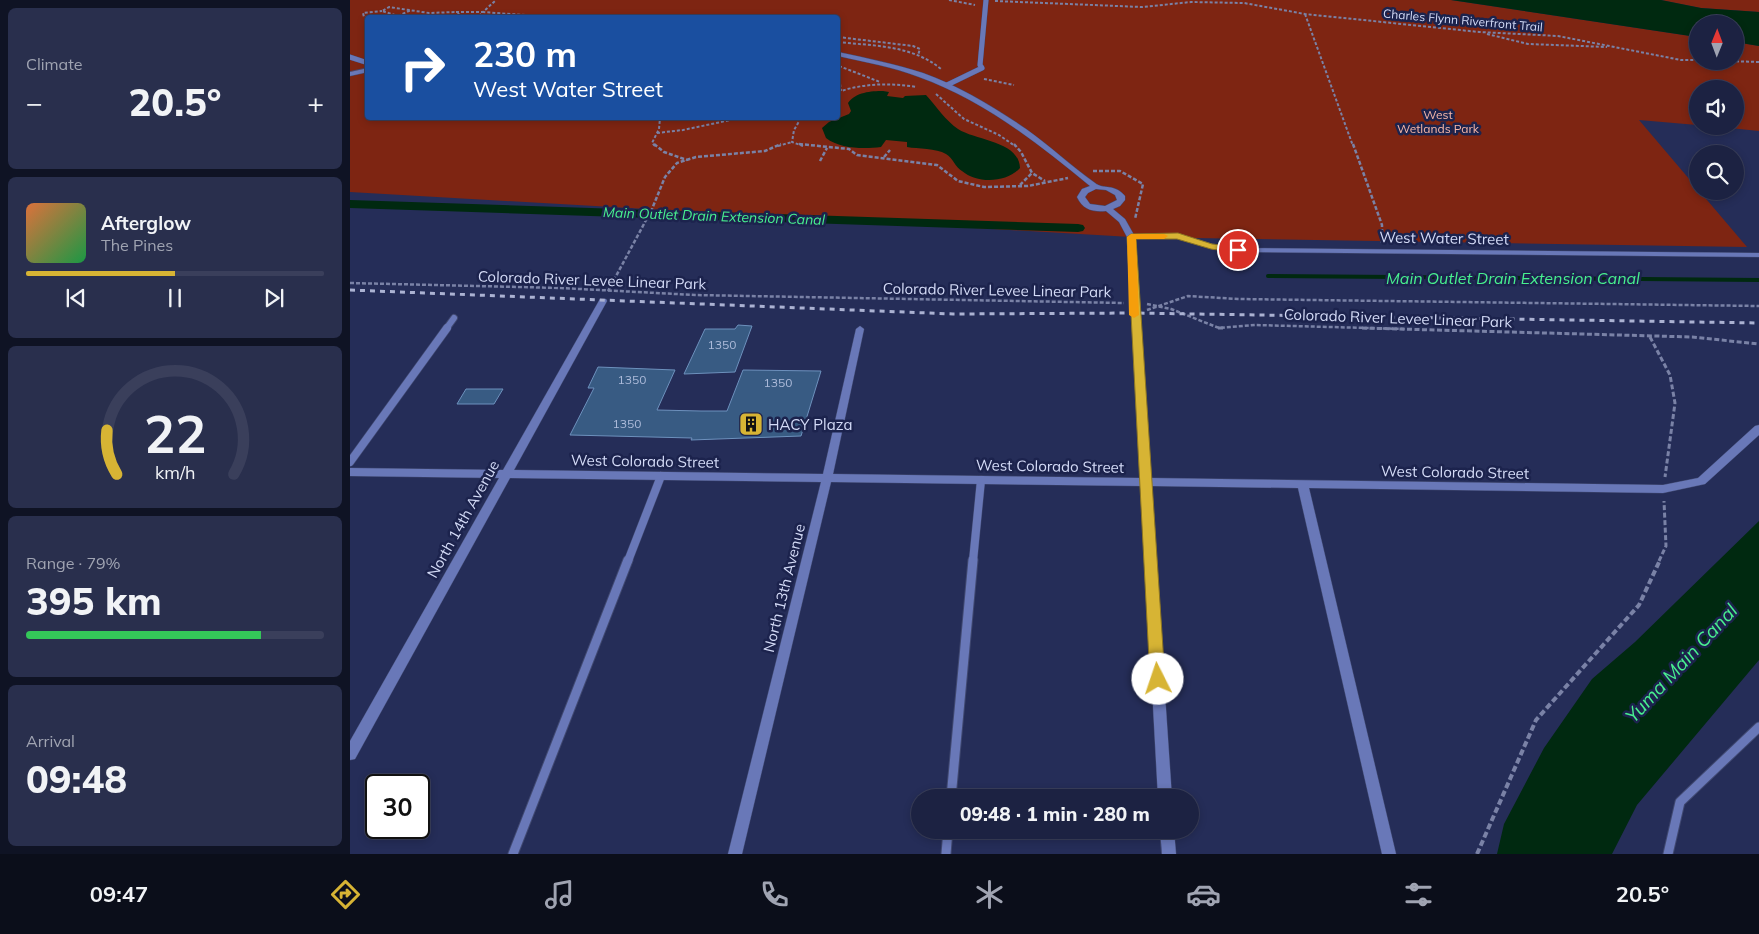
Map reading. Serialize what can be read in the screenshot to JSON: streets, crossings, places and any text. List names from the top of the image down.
{
  "streets": {
    "street": [
      "West Water Street",
      "West Colorado Street",
      "North 14th Avenue",
      "North 13th Avenue"
    ],
    "path": ["Charles Flynn Riverfront Trail", "Colorado River Levee Linear Park"]
  },
  "crossings": [
    ["Colorado River Levee Linear Park", "North 14th Avenue"],
    ["West Colorado Street", "North 14th Avenue"],
    ["West Colorado Street", "North 13th Avenue"]
  ],
  "water": ["Main Outlet Drain Extension Canal", "Yuma Main Canal"],
  "parks": ["West Wetlands Park"],
  "places": {
    "building": ["HACY Plaza"]
  },
  "house_numbers": [
    "1350",
    "1350",
    "1350",
    "1350"
  ],
  "north": "top",
  "page": {
    "tile": [
      "Climate",
      ["Range · 79%", "395 km"],
      ["Arrival", "09:48"]
    ],
    "turn": ["230 m", "West Water Street"],
    "heat": ["−", "20.5°", "+"],
    "song": ["Afterglow", "The Pines"],
    "limit": "30",
    "trip": "09:48 · 1 min · 280 m",
    "tabs": ["09:47", "20.5°"],
    "gauge": ["22", "km/h"]
  }
}
